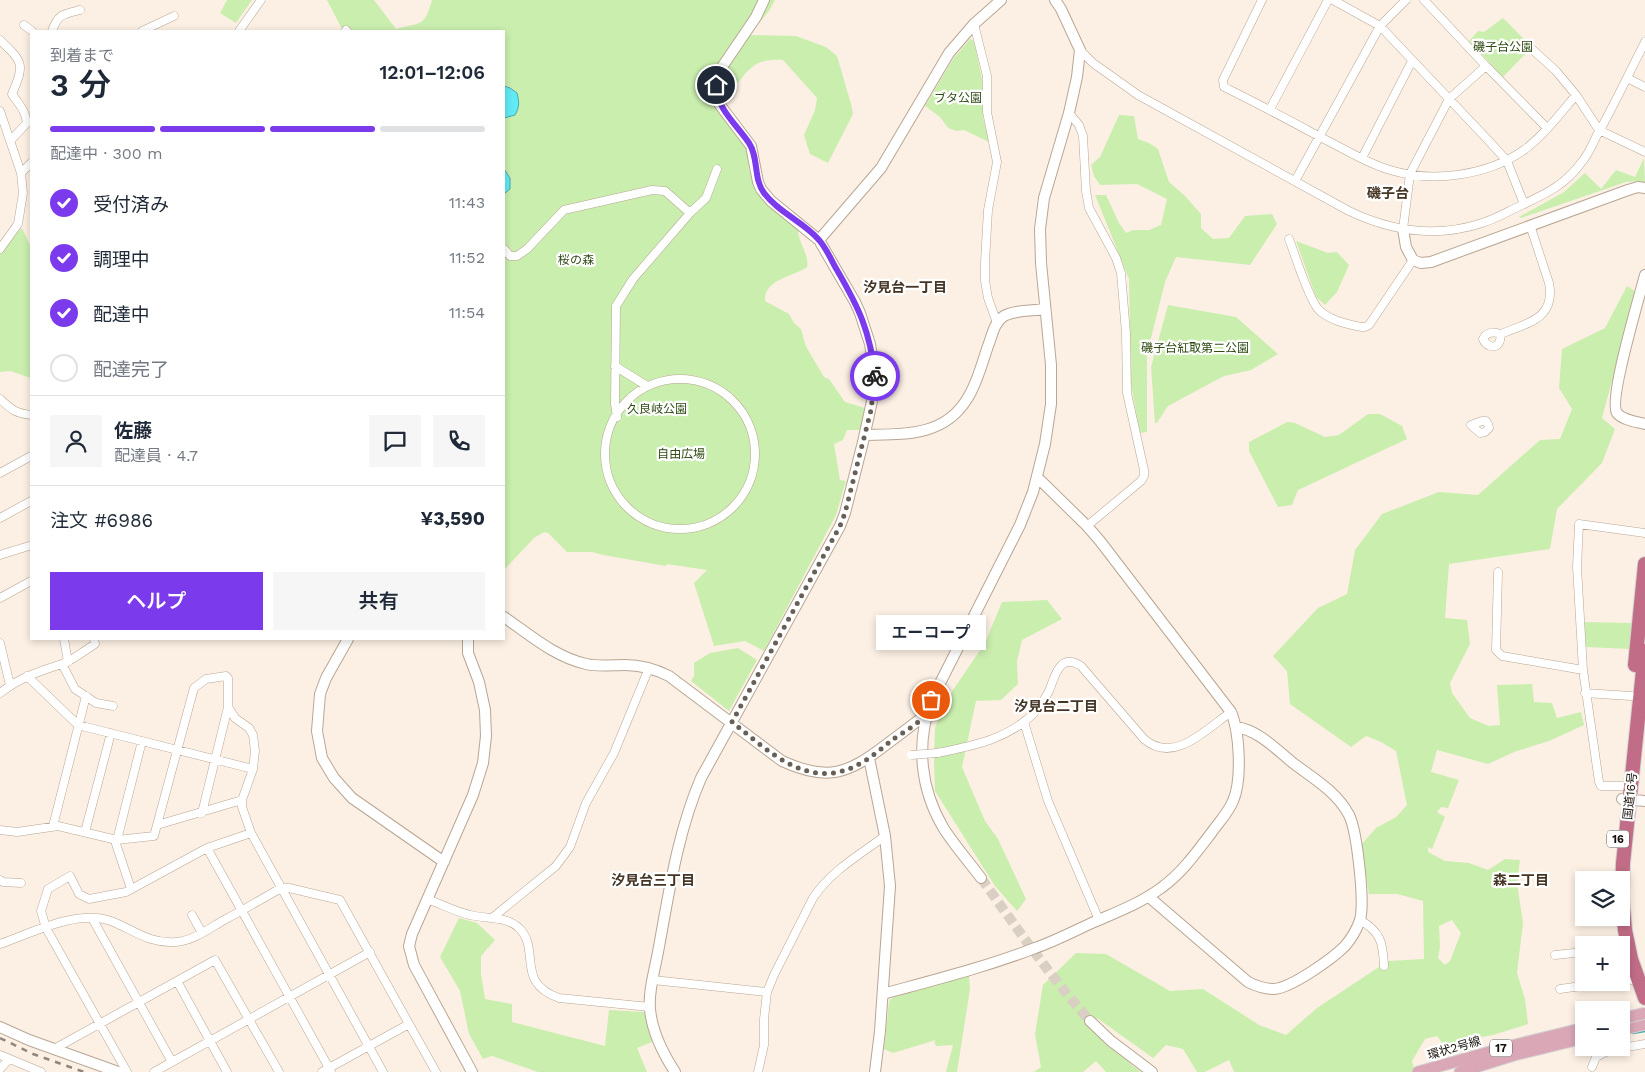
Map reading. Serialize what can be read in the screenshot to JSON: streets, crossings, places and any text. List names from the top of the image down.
{
  "streets": {
    "highway": ["国道16号", "16"],
    "main road": ["環状2号線", "17"]
  },
  "districts": [
    "磯子台",
    "汐見台一丁目",
    "汐見台二丁目",
    "汐見台三丁目",
    "森二丁目"
  ],
  "parks": [
    "磯子台公園",
    "ブタ公園",
    "桜の森",
    "磯子台紅取第二公園",
    "久良岐公園",
    "自由広場"
  ],
  "places": ["エーコープ"],
  "page": {
    "heading": ["3 分", "到着まで", "12:01–12:06"],
    "panel": [
      "佐藤",
      "配達員 · 4.7",
      "注文 #6986",
      "¥3,590"
    ],
    "bar": "配達中 · 300 m",
    "list": [
      ["受付済み", "11:43"],
      ["調理中", "11:52"],
      ["配達中", "11:54"],
      "配達完了"
    ],
    "buttons": ["ヘルプ", "共有"],
    "bubble": "エーコープ",
    "map_buttons": ["+", "−"]
  }
}
